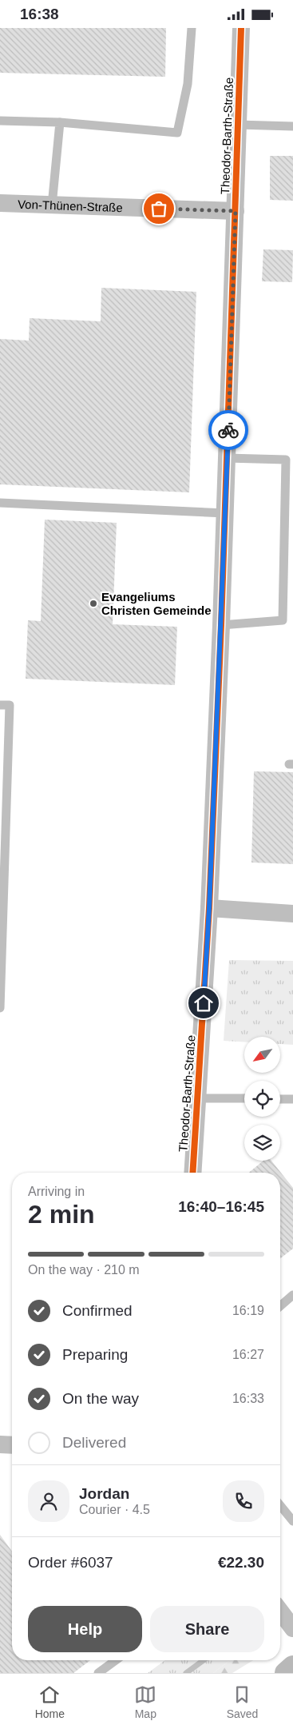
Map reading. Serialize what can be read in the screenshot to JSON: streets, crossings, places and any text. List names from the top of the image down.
{
  "streets": {
    "street": ["Theodor-Barth-Straße", "Von-Thünen-Straße"]
  },
  "crossings": [
    ["Theodor-Barth-Straße", "Von-Thünen-Straße"]
  ],
  "places": ["Evangeliums Christen Gemeinde"],
  "north": "bottom left",
  "page": {
    "status": "16:38",
    "heading": ["2 min", "Arriving in", "16:40–16:45"],
    "panel": [
      "Jordan",
      "Courier · 4.5",
      "Order #6037",
      "€22.30"
    ],
    "bar": "On the way · 210 m",
    "list": [
      ["Confirmed", "16:19"],
      ["Preparing", "16:27"],
      ["On the way", "16:33"],
      "Delivered"
    ],
    "buttons": ["Help", "Share"],
    "tabs": ["Home", "Map", "Saved"]
  }
}
